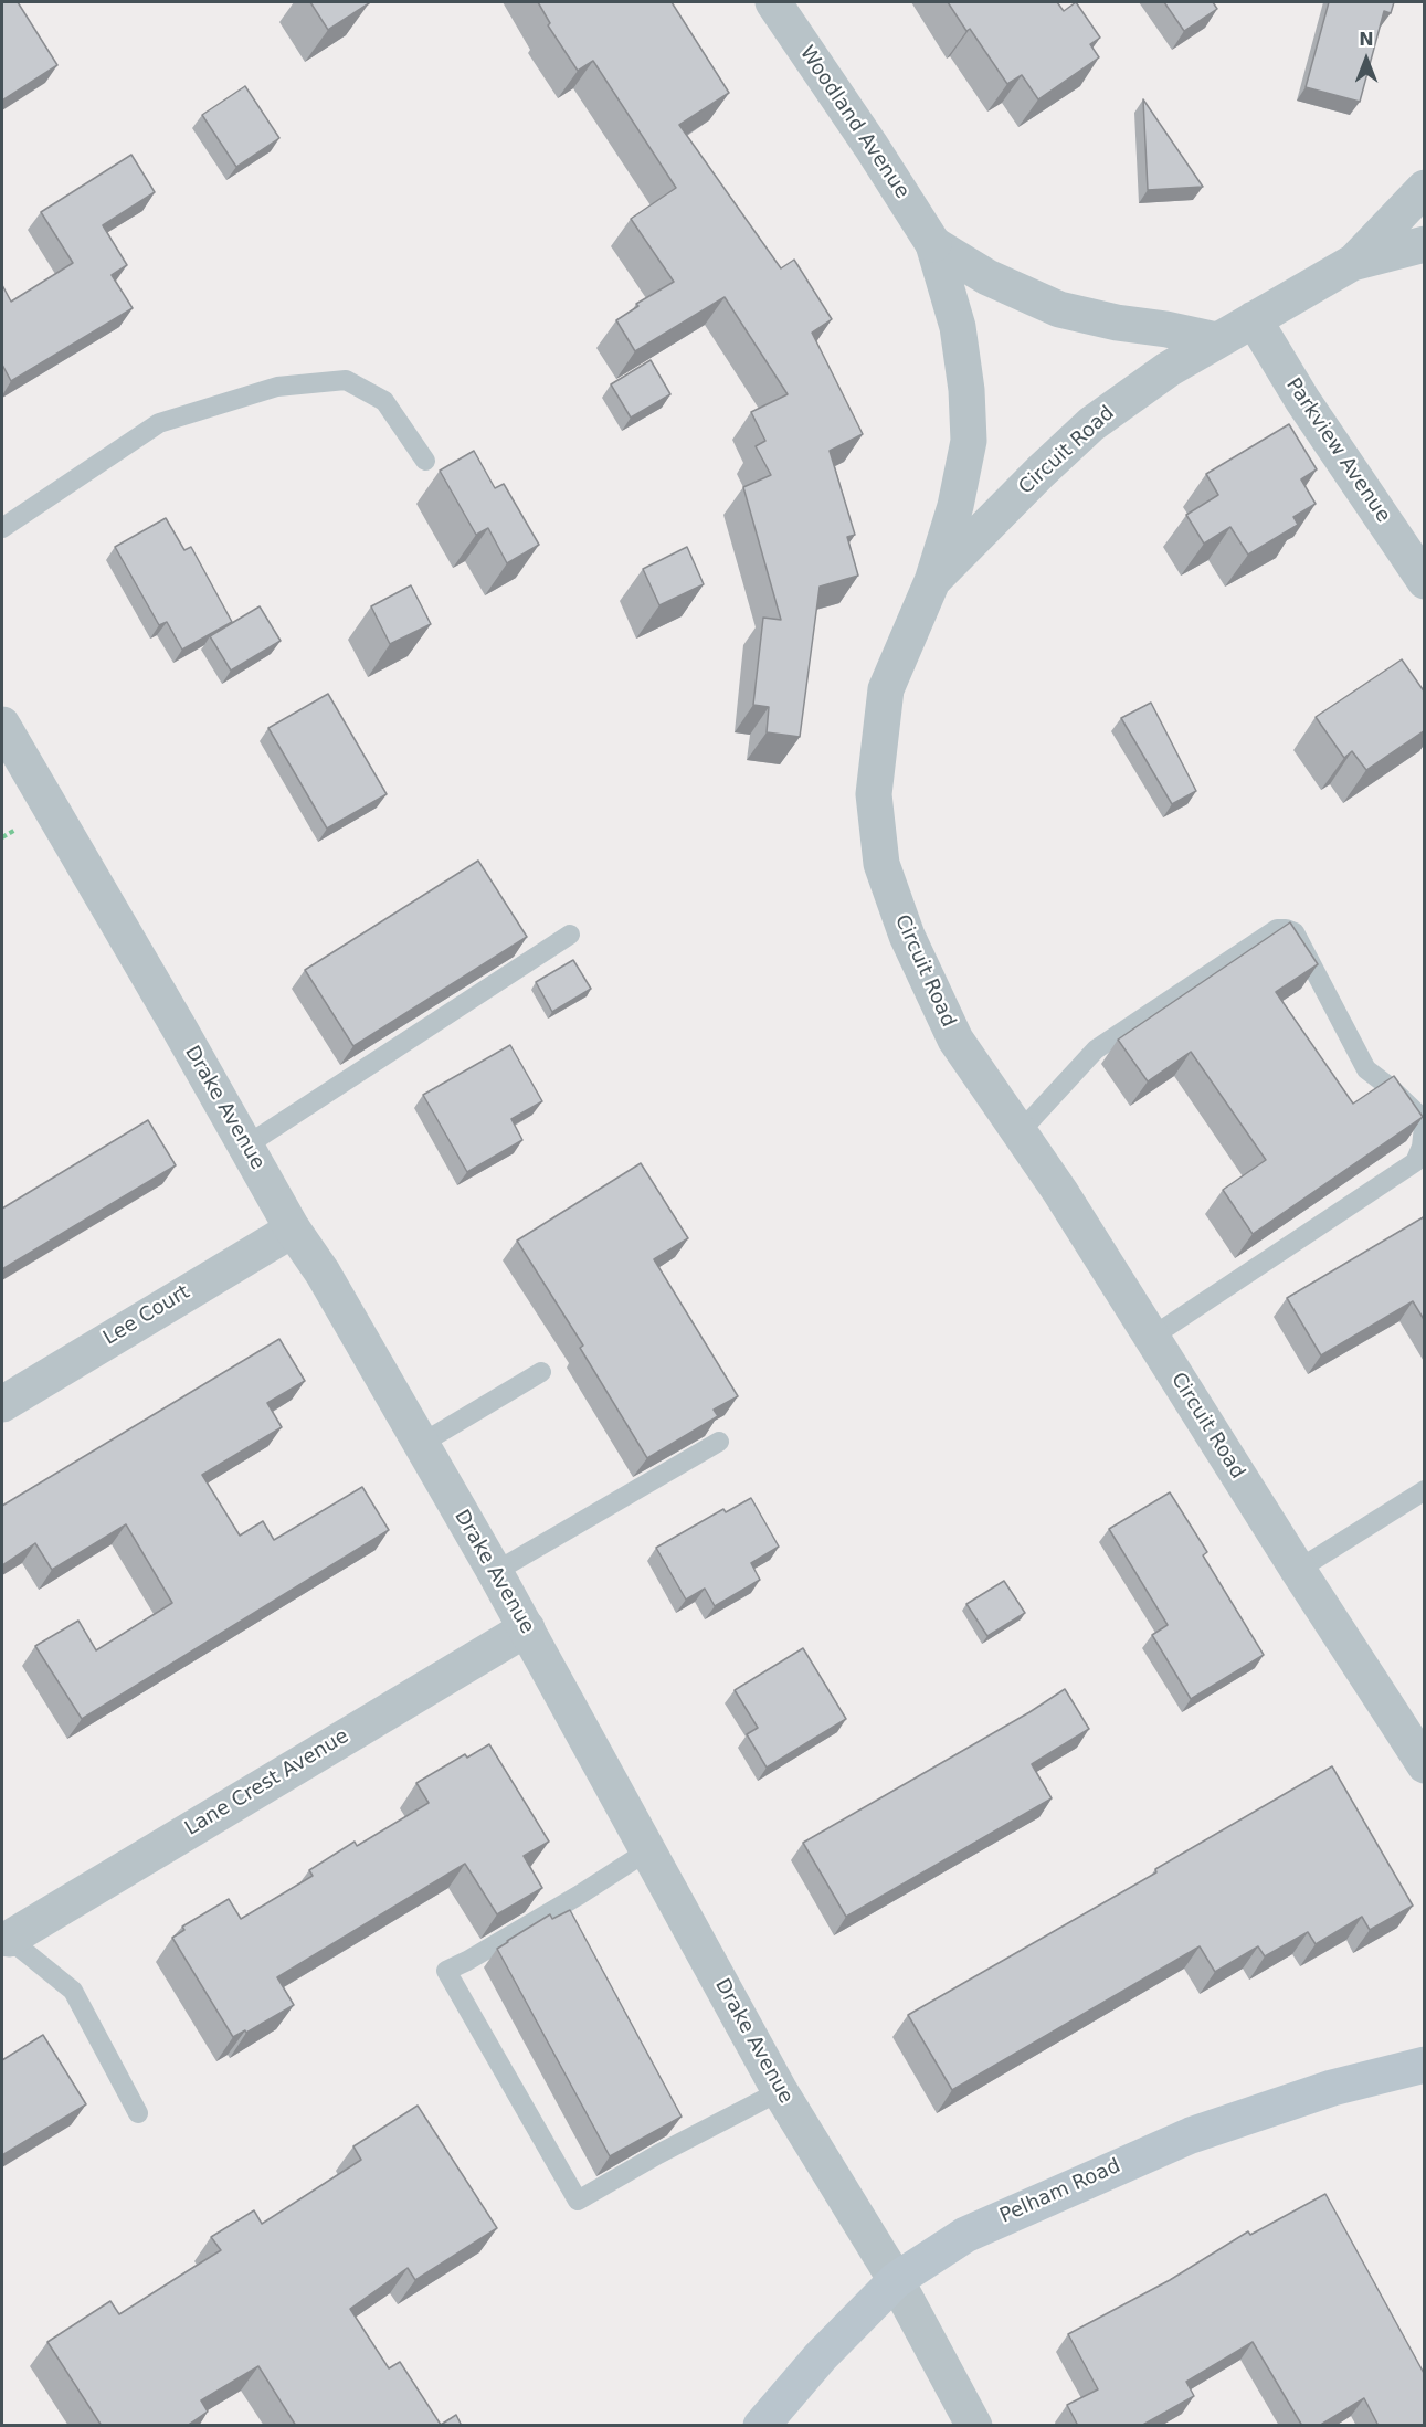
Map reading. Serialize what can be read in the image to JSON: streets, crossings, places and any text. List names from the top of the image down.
{
  "streets": {
    "main road": ["Pelham Road"],
    "street": [
      "Woodland Avenue",
      "Circuit Road",
      "Parkview Avenue",
      "Drake Avenue",
      "Lee Court",
      "Lane Crest Avenue"
    ]
  },
  "crossings": [
    ["Woodland Avenue", "Circuit Road"],
    ["Circuit Road", "Parkview Avenue"],
    ["Drake Avenue", "Lee Court"],
    ["Drake Avenue", "Lane Crest Avenue"],
    ["Drake Avenue", "Pelham Road"]
  ],
  "north": "top"
}
